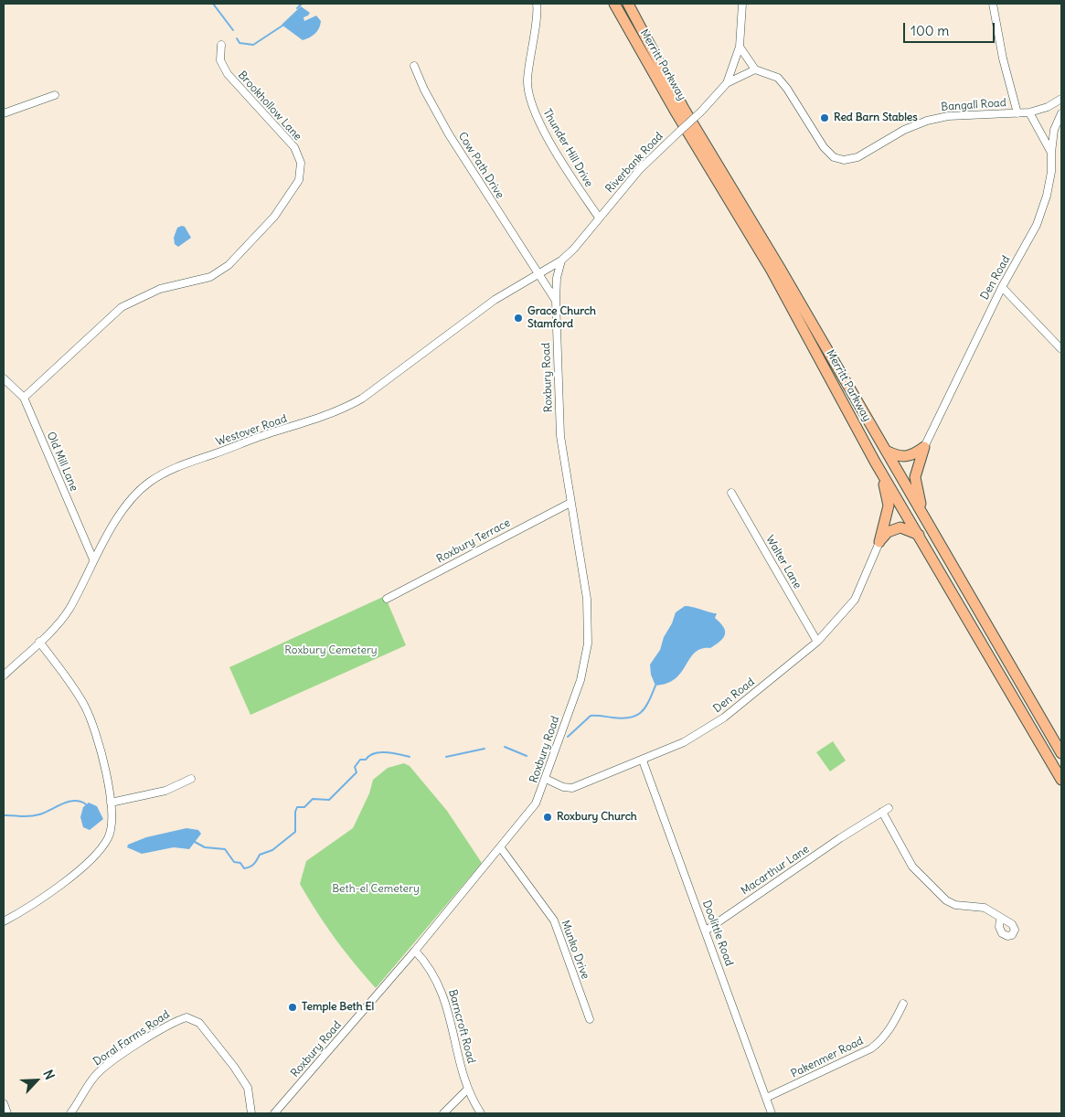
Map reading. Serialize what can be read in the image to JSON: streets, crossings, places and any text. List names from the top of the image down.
{
  "streets": {
    "highway": ["Merritt Parkway"],
    "street": [
      "Bangall Road",
      "Brookhollow Lane",
      "Thunder Hill Drive",
      "Riverbank Road",
      "Cow Path Drive",
      "Den Road",
      "Roxbury Road",
      "Westover Road",
      "Old Mill Lane",
      "Roxbury Terrace",
      "Walter Lane",
      "Macarthur Lane",
      "Doolittle Road",
      "Munko Drive",
      "Barncroft Road",
      "Doral Farms Road",
      "Pakenmer Road"
    ]
  },
  "crossings": [
    ["Bangall Road", "Riverbank Road"],
    ["Brookhollow Lane", "Old Mill Lane"],
    ["Thunder Hill Drive", "Riverbank Road"],
    ["Riverbank Road", "Roxbury Road"],
    ["Riverbank Road", "Westover Road"],
    ["Cow Path Drive", "Westover Road"],
    ["Den Road", "Roxbury Road"],
    ["Den Road", "Walter Lane"],
    ["Den Road", "Doolittle Road"],
    ["Roxbury Road", "Westover Road"],
    ["Roxbury Road", "Roxbury Terrace"],
    ["Roxbury Road", "Munko Drive"],
    ["Roxbury Road", "Barncroft Road"],
    ["Westover Road", "Old Mill Lane"],
    ["Macarthur Lane", "Doolittle Road"],
    ["Doolittle Road", "Pakenmer Road"]
  ],
  "parks": ["Roxbury Cemetery", "Beth-el Cemetery"],
  "places": [
    "Red Barn Stables",
    "Grace Church Stamford",
    "Roxbury Church",
    "Temple Beth El"
  ],
  "scale_bar": "100 m",
  "north": "top right"
}
